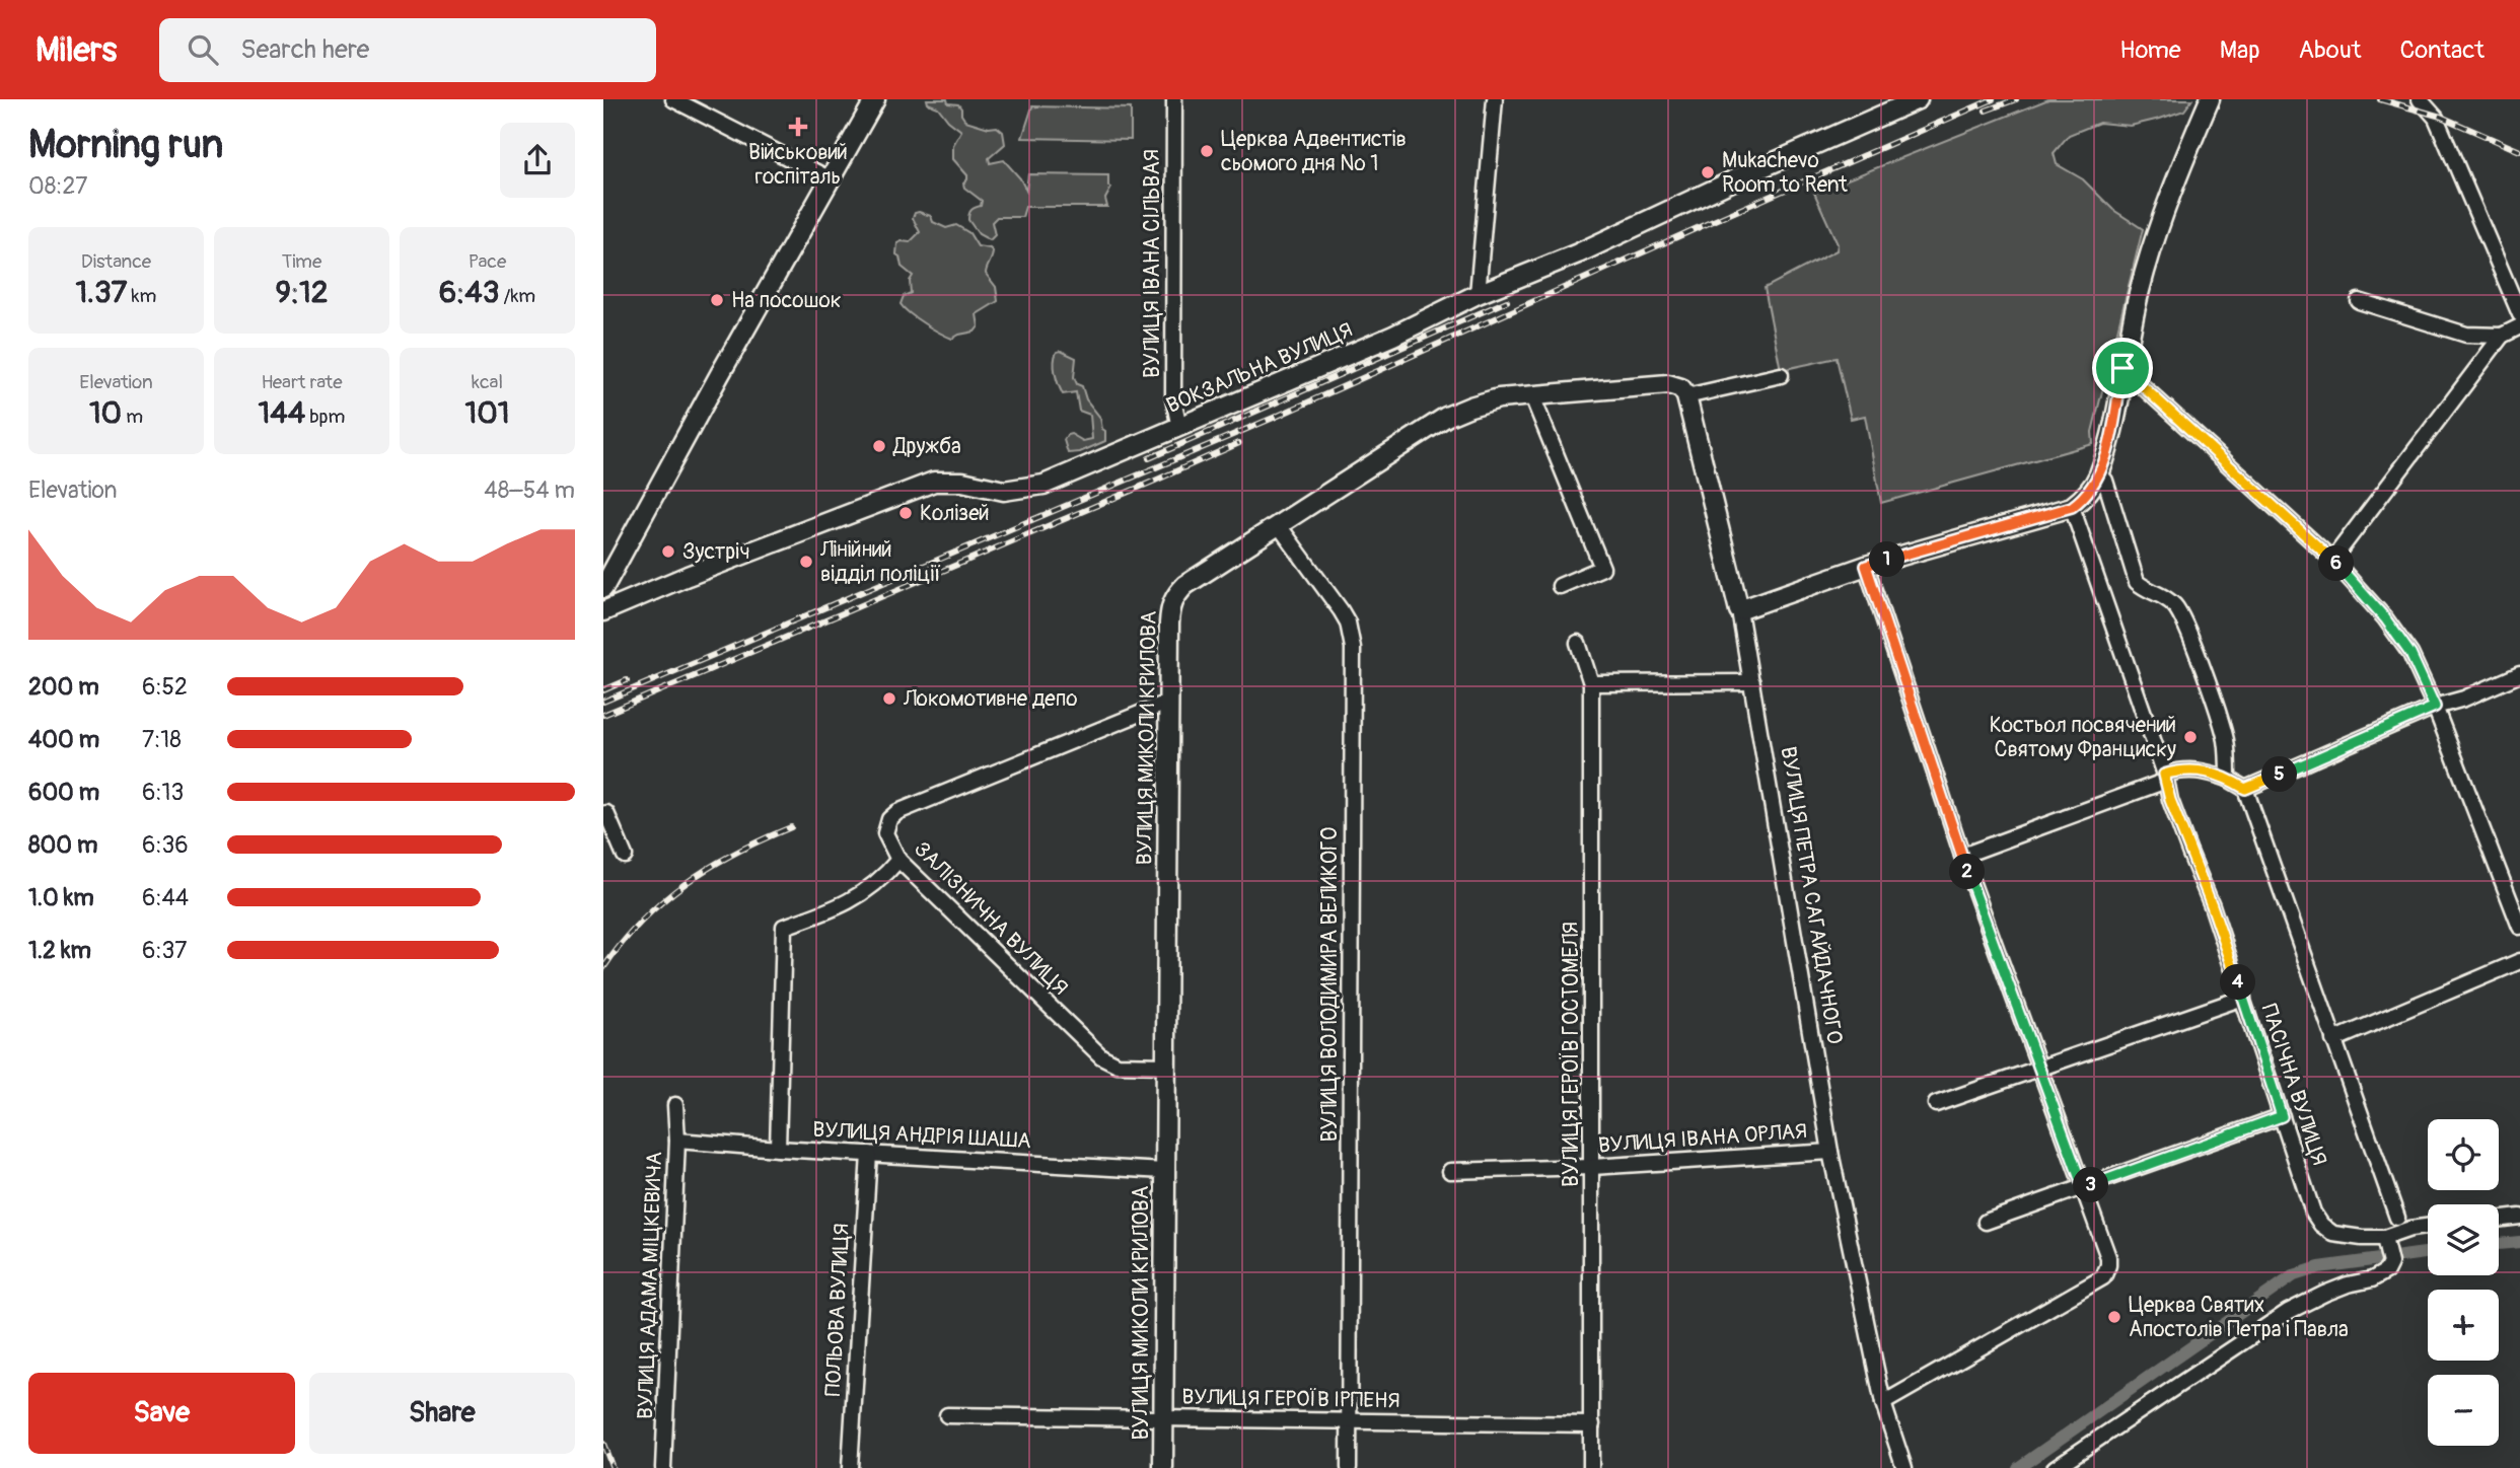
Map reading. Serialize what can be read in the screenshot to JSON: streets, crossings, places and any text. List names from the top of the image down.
{
  "streets": {
    "street": [
      "ВУЛИЦЯ ІВАНА СІЛЬВАЯ",
      "ВОКЗАЛЬНА ВУЛИЦЯ",
      "ВУЛИЦЯ МИКОЛИ КРИЛОВА",
      "ВУЛИЦЯ ПЕТРА САГАЙДАЧНОГО",
      "ЗАЛІЗНИЧНА ВУЛИЦЯ",
      "ВУЛИЦЯ ВОЛОДИМИРА ВЕЛИКОГО",
      "ВУЛИЦЯ ГЕРОЇВ ГОСТОМЕЛЯ",
      "ПАСІЧНА ВУЛИЦЯ",
      "ВУЛИЦЯ АНДРІЯ ШАША",
      "ВУЛИЦЯ ІВАНА ОРЛАЯ",
      "ВУЛИЦЯ АДАМА МІЦКЕВИЧА",
      "ПОЛЬОВА ВУЛИЦЯ",
      "ВУЛИЦЯ ГЕРОЇВ ІРПЕНЯ"
    ]
  },
  "crossings": [
    ["ВУЛИЦЯ ІВАНА СІЛЬВАЯ", "ВОКЗАЛЬНА ВУЛИЦЯ"],
    ["ВУЛИЦЯ МИКОЛИ КРИЛОВА", "ВУЛИЦЯ ПЕТРА САГАЙДАЧНОГО"],
    ["ВУЛИЦЯ МИКОЛИ КРИЛОВА", "ЗАЛІЗНИЧНА ВУЛИЦЯ"],
    ["ВУЛИЦЯ МИКОЛИ КРИЛОВА", "ВУЛИЦЯ ВОЛОДИМИРА ВЕЛИКОГО"],
    ["ВУЛИЦЯ МИКОЛИ КРИЛОВА", "ВУЛИЦЯ АНДРІЯ ШАША"],
    ["ВУЛИЦЯ МИКОЛИ КРИЛОВА", "ВУЛИЦЯ ГЕРОЇВ ІРПЕНЯ"],
    ["ВУЛИЦЯ ПЕТРА САГАЙДАЧНОГО", "ВУЛИЦЯ ІВАНА ОРЛАЯ"],
    ["ВУЛИЦЯ ВОЛОДИМИРА ВЕЛИКОГО", "ВУЛИЦЯ ГЕРОЇВ ІРПЕНЯ"],
    ["ВУЛИЦЯ ГЕРОЇВ ГОСТОМЕЛЯ", "ВУЛИЦЯ ІВАНА ОРЛАЯ"],
    ["ВУЛИЦЯ ГЕРОЇВ ГОСТОМЕЛЯ", "ВУЛИЦЯ ГЕРОЇВ ІРПЕНЯ"],
    ["ВУЛИЦЯ АНДРІЯ ШАША", "ВУЛИЦЯ АДАМА МІЦКЕВИЧА"],
    ["ВУЛИЦЯ АНДРІЯ ШАША", "ПОЛЬОВА ВУЛИЦЯ"]
  ],
  "places": {
    "health": ["Військовий госпіталь"],
    "other": [
      "Церква Адвентистів сьомого дня № 1",
      "Mukachevo Room to Rent",
      "На посошок",
      "Дружба",
      "Колізей",
      "Зустріч",
      "Лінійний відділ поліції",
      "Локомотивне депо",
      "Костьол посвячений Святому Франциску",
      "Церква Святих Апостолів Петра і Павла"
    ]
  },
  "page": {
    "header": "Milers",
    "search": "Search here",
    "nav": [
      "Home",
      "Map",
      "About",
      "Contact"
    ],
    "heading": ["Morning run", "08:27"],
    "stats": [
      ["Distance", "1.37 km"],
      ["Time", "9:12"],
      ["Pace", "6:43 /km"],
      ["Elevation", "10 m"],
      ["Heart rate", "144 bpm"],
      ["kcal", "101"]
    ],
    "chart": ["Elevation", "48–54 m"],
    "pins": [
      "1",
      "6",
      "5",
      "2",
      "4",
      "3"
    ],
    "list": [
      {
        "name": "200 m",
        "note": "6:52"
      },
      {
        "name": "400 m",
        "note": "7:18"
      },
      {
        "name": "600 m",
        "note": "6:13"
      },
      {
        "name": "800 m",
        "note": "6:36"
      },
      {
        "name": "1.0 km",
        "note": "6:44"
      },
      {
        "name": "1.2 km",
        "note": "6:37"
      }
    ],
    "map_buttons": ["+", "−"],
    "buttons": ["Save", "Share"]
  }
}
